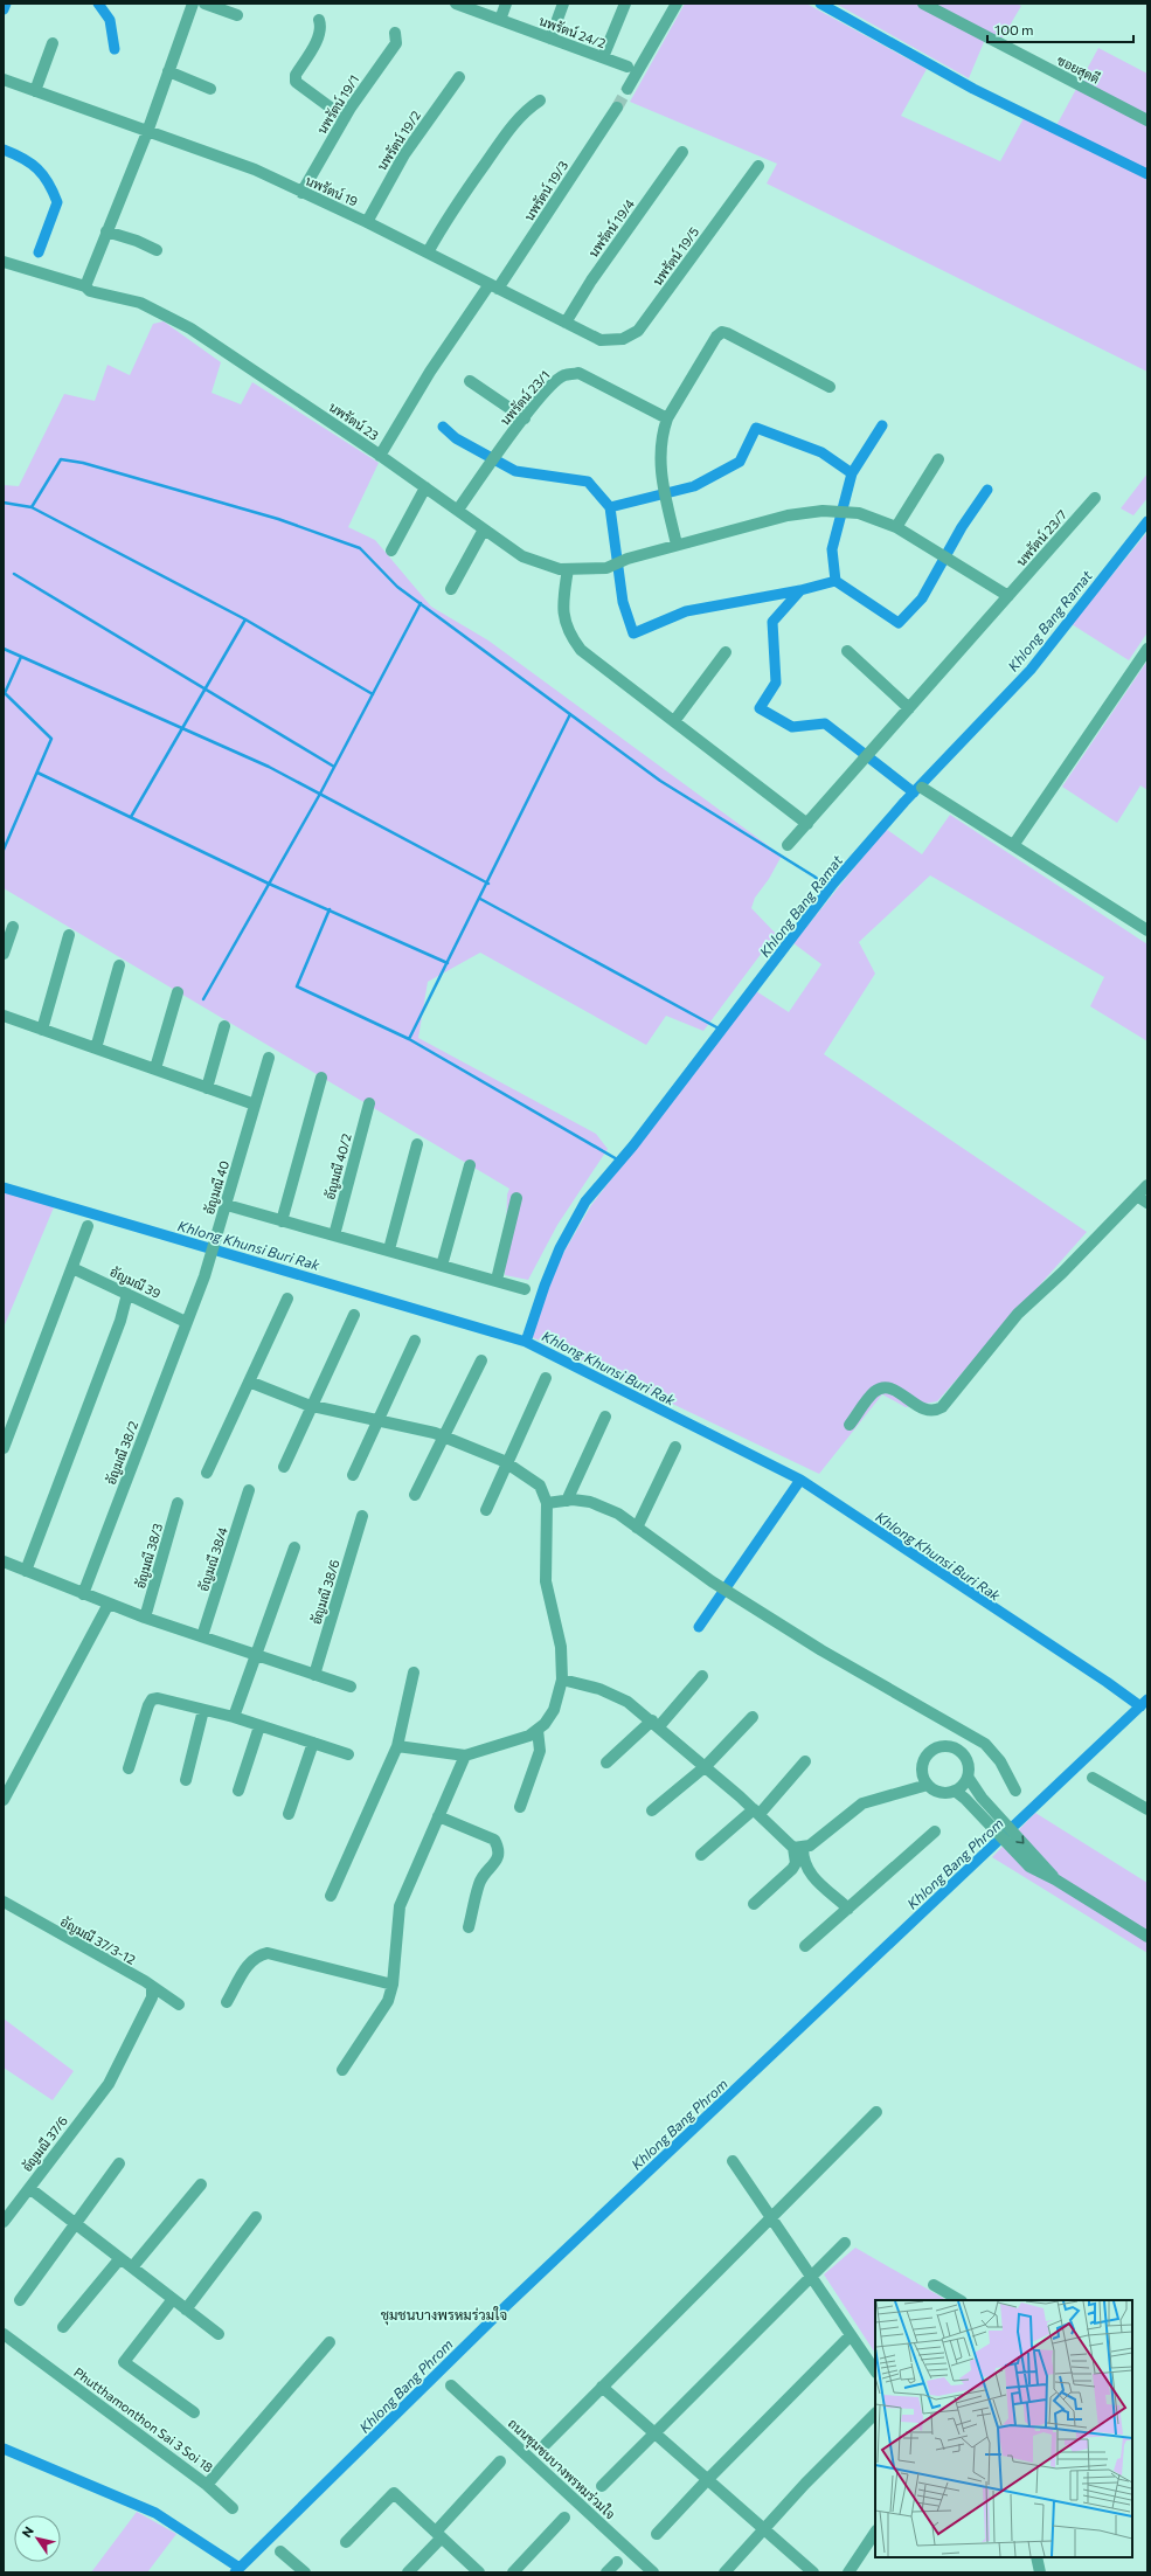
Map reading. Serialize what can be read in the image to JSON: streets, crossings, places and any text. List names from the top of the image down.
{
  "streets": {
    "street": [
      "นพรัตน์ 24/2",
      "ซอยสุดดี",
      "นพรัตน์ 19/1",
      "นพรัตน์ 19/2",
      "นพรัตน์ 19",
      "นพรัตน์ 19/3",
      "นพรัตน์ 19/4",
      "นพรัตน์ 19/5",
      "นพรัตน์ 23/1",
      "นพรัตน์ 23",
      "นพรัตน์ 23/7",
      "อัญมณี 40/2",
      "อัญมณี 40",
      "อัญมณี 39",
      "อัญมณี 38/2",
      "อัญมณี 38/3",
      "อัญมณี 38/4",
      "อัญมณี 38/6",
      "อัญมณี 37/3-12",
      "อัญมณี 37/6",
      "Phutthamonthon Sai 3 Soi 18",
      "ถนนชุมชนบางพรหมร่วมใจ"
    ]
  },
  "crossings": [
    ["นพรัตน์ 19/1", "นพรัตน์ 19"],
    ["นพรัตน์ 19/2", "นพรัตน์ 19"],
    ["นพรัตน์ 19", "นพรัตน์ 19/3"],
    ["นพรัตน์ 19", "นพรัตน์ 19/4"],
    ["นพรัตน์ 19", "นพรัตน์ 19/5"],
    ["นพรัตน์ 19/3", "นพรัตน์ 23"],
    ["นพรัตน์ 23/1", "นพรัตน์ 23"],
    ["อัญมณี 40", "อัญมณี 39"],
    ["อัญมณี 40", "อัญมณี 38/2"],
    ["อัญมณี 39", "อัญมณี 38/2"],
    ["อัญมณี 37/3-12", "อัญมณี 37/6"]
  ],
  "districts": ["ชุมชนบางพรหมร่วมใจ"],
  "water": ["Khlong Bang Ramat", "Khlong Khunsi Buri Rak", "Khlong Bang Phrom"],
  "scale_bar": "100 m",
  "north": "top left"
}
